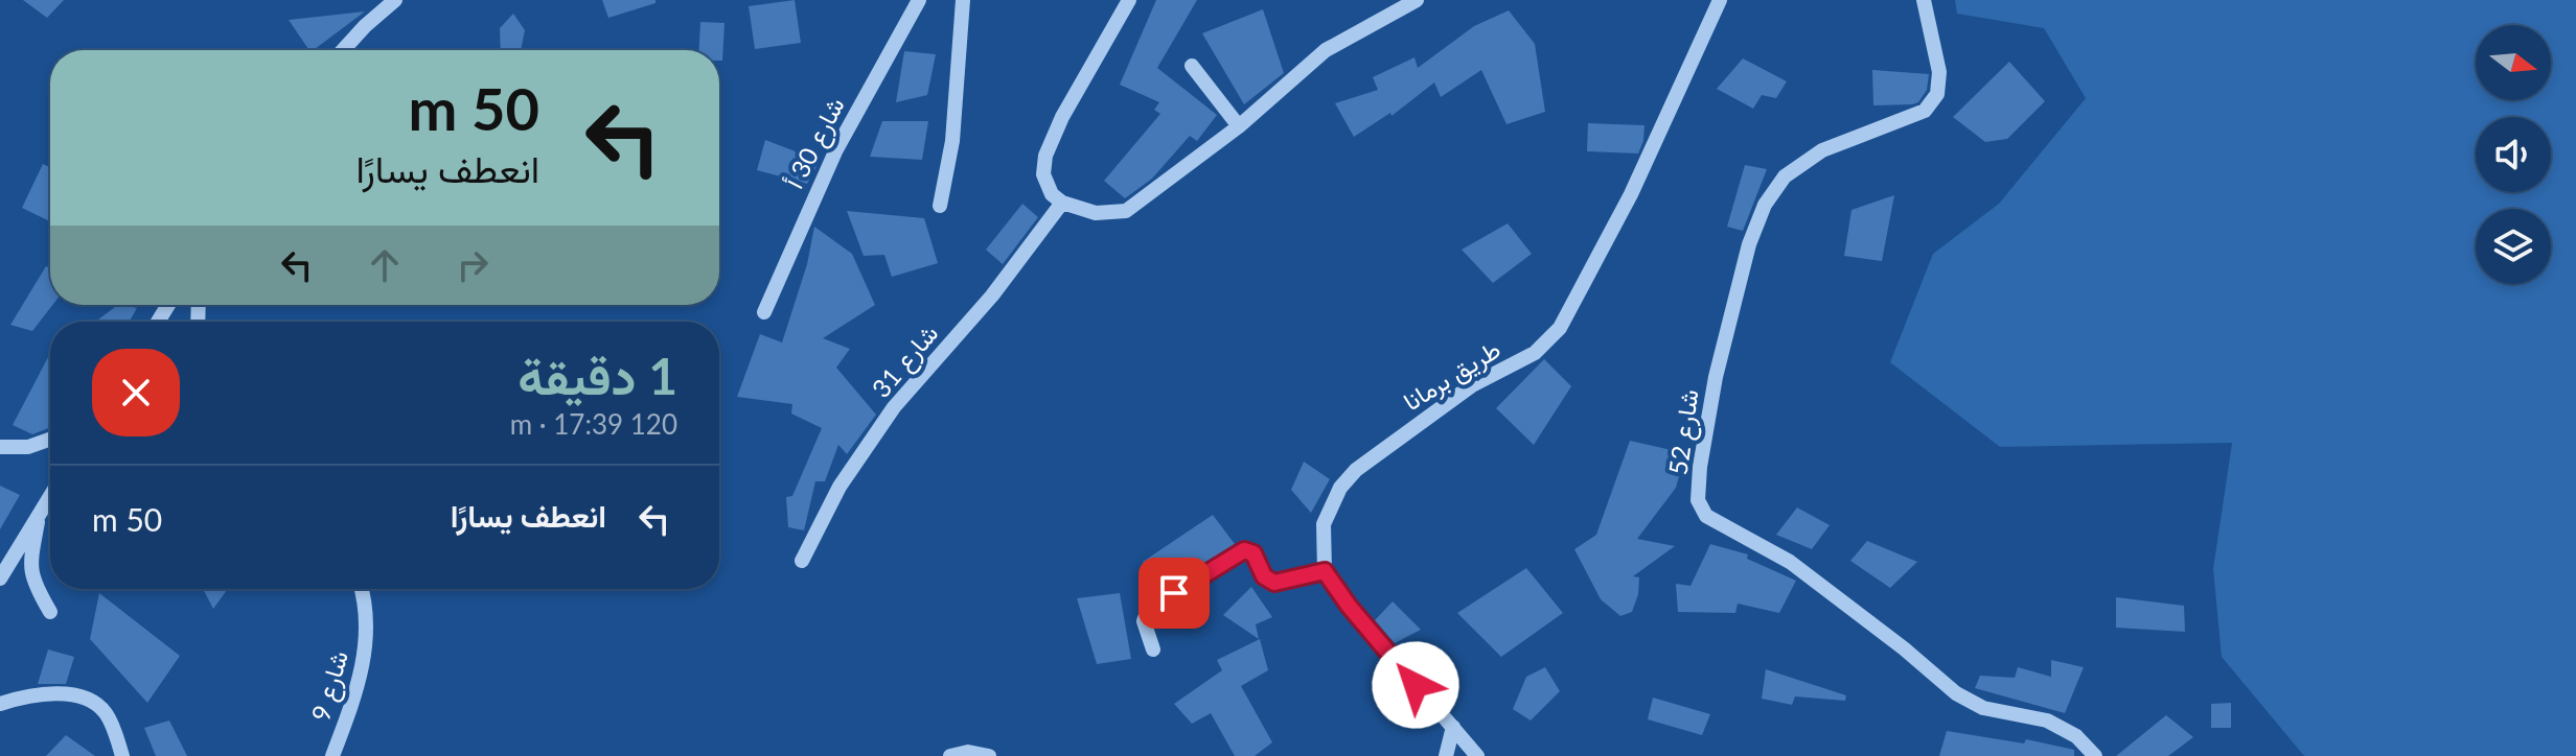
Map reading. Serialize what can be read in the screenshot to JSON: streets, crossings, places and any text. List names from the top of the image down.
{
  "streets": {
    "street": [
      "شارع 30 أ",
      "شارع 31",
      "طريق برمانا",
      "شارع 52",
      "شارع 9"
    ]
  },
  "north": "right",
  "page": {
    "turn": ["50 m", "انعطف يسارًا"],
    "heading": ["1 دقيقة", "120 m · 17:39"],
    "list": [
      {
        "name": "انعطف يسارًا",
        "value": "50 m"
      }
    ]
  }
}
